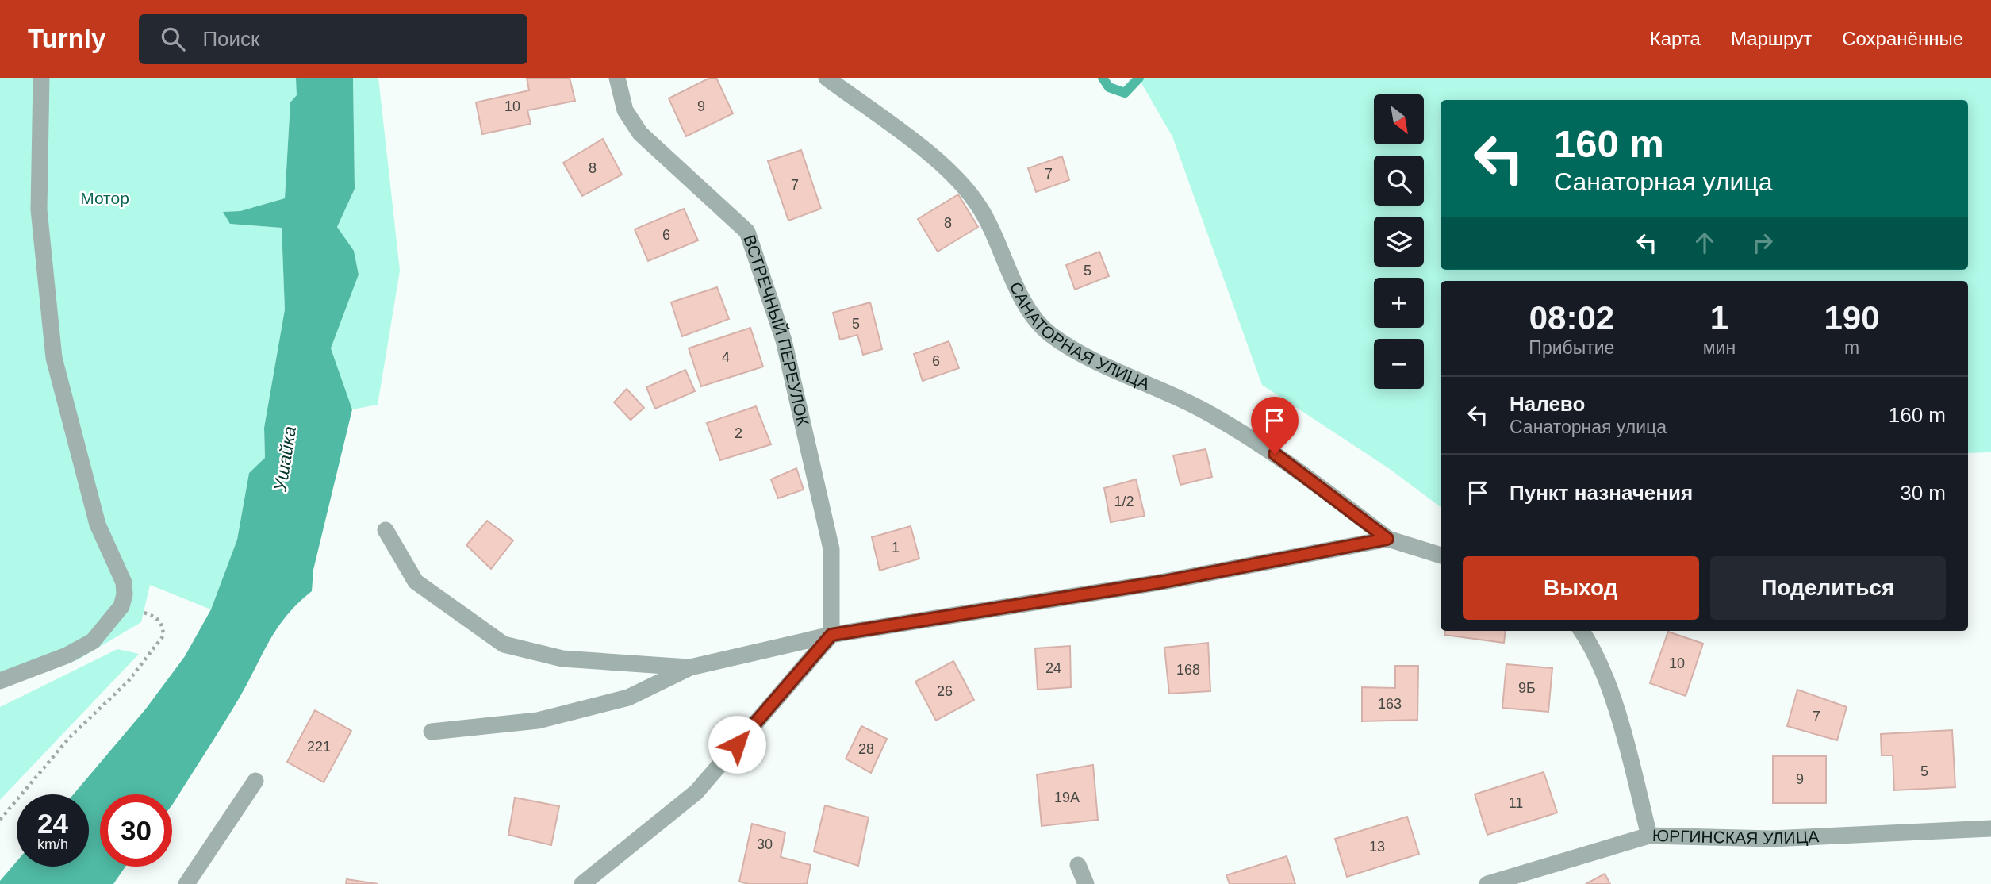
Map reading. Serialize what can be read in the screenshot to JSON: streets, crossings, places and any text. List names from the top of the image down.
{
  "streets": {
    "street": ["ВСТРЕЧНЫЙ ПЕРЕУЛОК", "САНАТОРНАЯ УЛИЦА", "ЮРГИНСКАЯ УЛИЦА"]
  },
  "water": ["Ушайка"],
  "parks": ["Мотор"],
  "house_numbers": [
    "10",
    "9",
    "8",
    "7",
    "7",
    "8",
    "6",
    "5",
    "5",
    "4",
    "6",
    "2",
    "1/2",
    "1",
    "10",
    "24",
    "168",
    "9Б",
    "26",
    "163",
    "7",
    "221",
    "28",
    "5",
    "9",
    "19А",
    "11",
    "30",
    "13"
  ],
  "north": "bottom right",
  "page": {
    "header": "Turnly",
    "search": "Поиск",
    "nav": ["Карта", "Маршрут", "Сохранённые"],
    "map_buttons": ["+", "−"],
    "turn": ["160 m", "Санаторная улица"],
    "eta": [
      "08:02",
      "Прибытие",
      "1",
      "мин",
      "190",
      "m"
    ],
    "list": [
      {
        "name": "Налево",
        "note": "Санаторная улица",
        "value": "160 m"
      },
      {
        "name": "Пункт назначения",
        "value": "30 m"
      }
    ],
    "buttons": ["Выход", "Поделиться"],
    "speed": "24 km/h",
    "limit": "30"
  }
}
